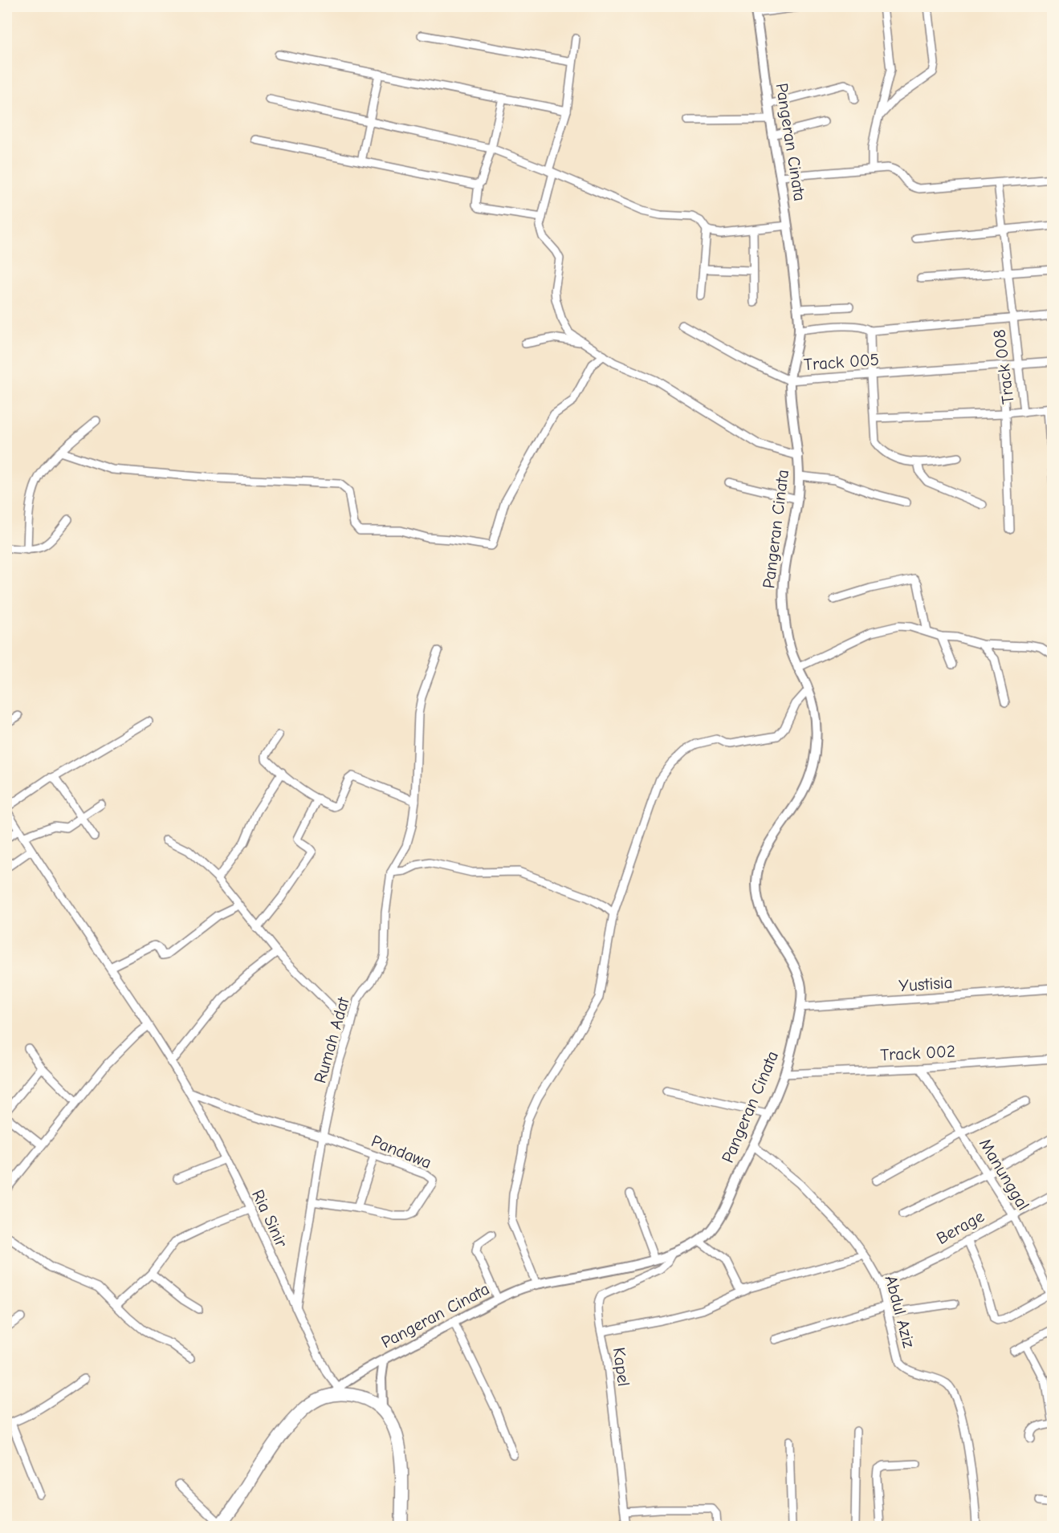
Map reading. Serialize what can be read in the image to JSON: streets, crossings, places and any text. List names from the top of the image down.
{
  "streets": {
    "street": [
      "Pangeran Cinata",
      "Track 005",
      "Track 008",
      "Yustisia",
      "Rumah Adat",
      "Track 002",
      "Pandawa",
      "Manunggal",
      "Ria Sinir",
      "Berage",
      "Abdul Aziz",
      "Kapel"
    ]
  },
  "crossings": [
    ["Pangeran Cinata", "Track 005"],
    ["Pangeran Cinata", "Yustisia"],
    ["Pangeran Cinata", "Track 002"],
    ["Pangeran Cinata", "Ria Sinir"],
    ["Pangeran Cinata", "Abdul Aziz"],
    ["Pangeran Cinata", "Kapel"],
    ["Track 005", "Track 008"],
    ["Rumah Adat", "Pandawa"],
    ["Rumah Adat", "Ria Sinir"],
    ["Track 002", "Manunggal"],
    ["Pandawa", "Ria Sinir"],
    ["Manunggal", "Berage"],
    ["Berage", "Abdul Aziz"]
  ]
}
